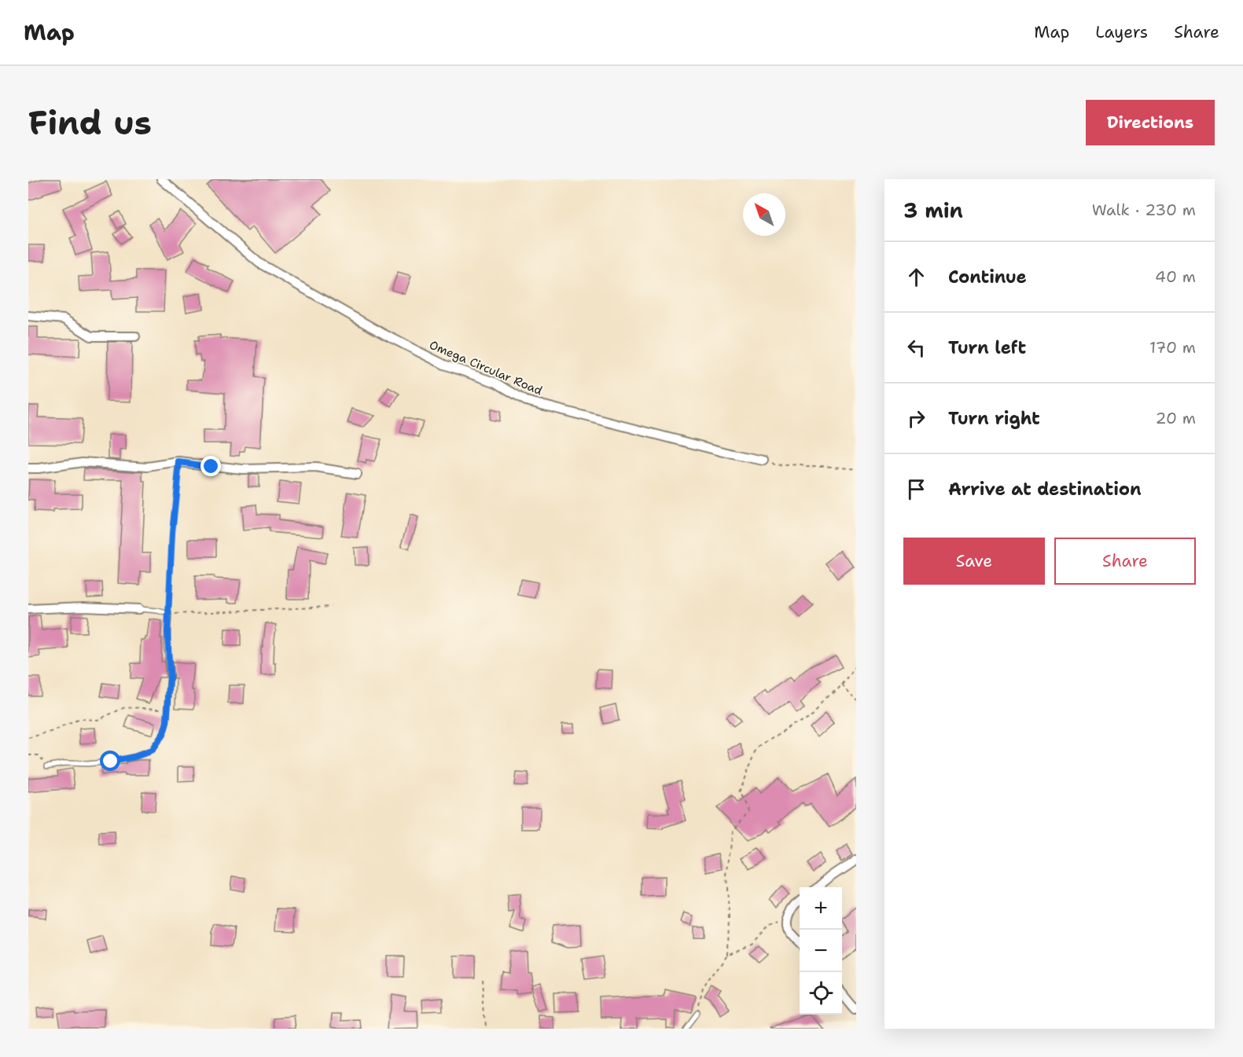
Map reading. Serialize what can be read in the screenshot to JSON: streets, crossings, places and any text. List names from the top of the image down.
{
  "streets": {
    "street": ["Omega Circular Road"]
  },
  "north": "top left",
  "page": {
    "header": "Map",
    "nav": ["Map", "Layers", "Share"],
    "buttons": [
      "Directions",
      ["Save", "Share"]
    ],
    "title": "Find us",
    "heading": ["3 min", "Walk · 230 m"],
    "list": [
      ["Continue", "40 m"],
      ["Turn left", "170 m"],
      ["Turn right", "20 m"],
      "Arrive at destination"
    ],
    "map_buttons": ["+", "−"]
  }
}
